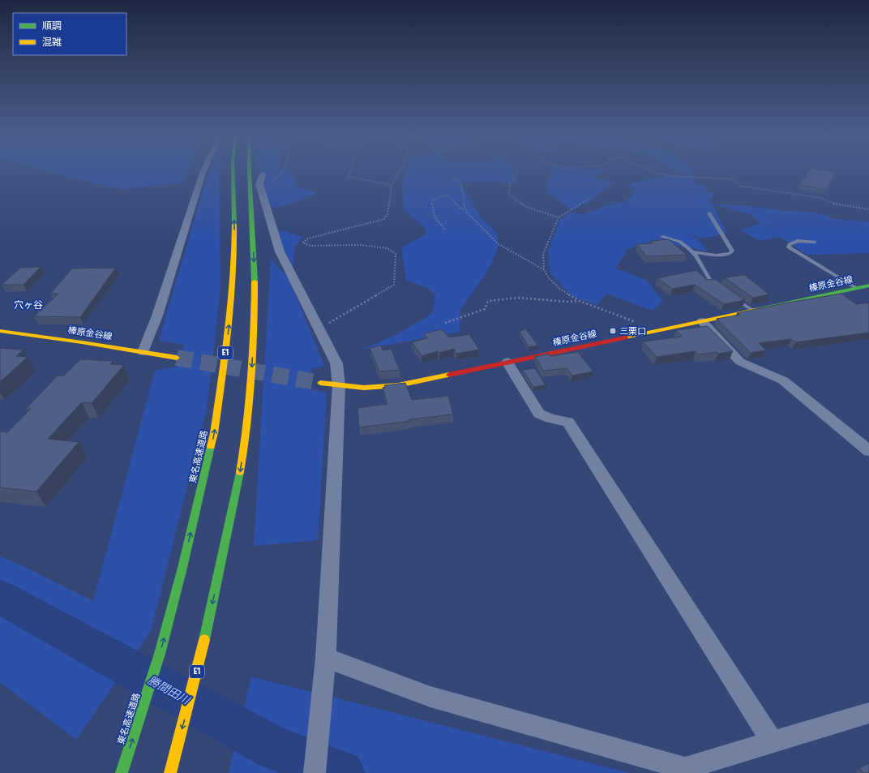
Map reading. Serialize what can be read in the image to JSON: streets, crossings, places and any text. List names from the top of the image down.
{
  "streets": {
    "main road": ["榛原金谷線", "E1", "東名高速道路"]
  },
  "districts": ["穴ヶ谷"],
  "water": ["勝間田川"],
  "places": {
    "transit": ["三栗口"]
  },
  "legend": ["順調", "混雑"]
}
